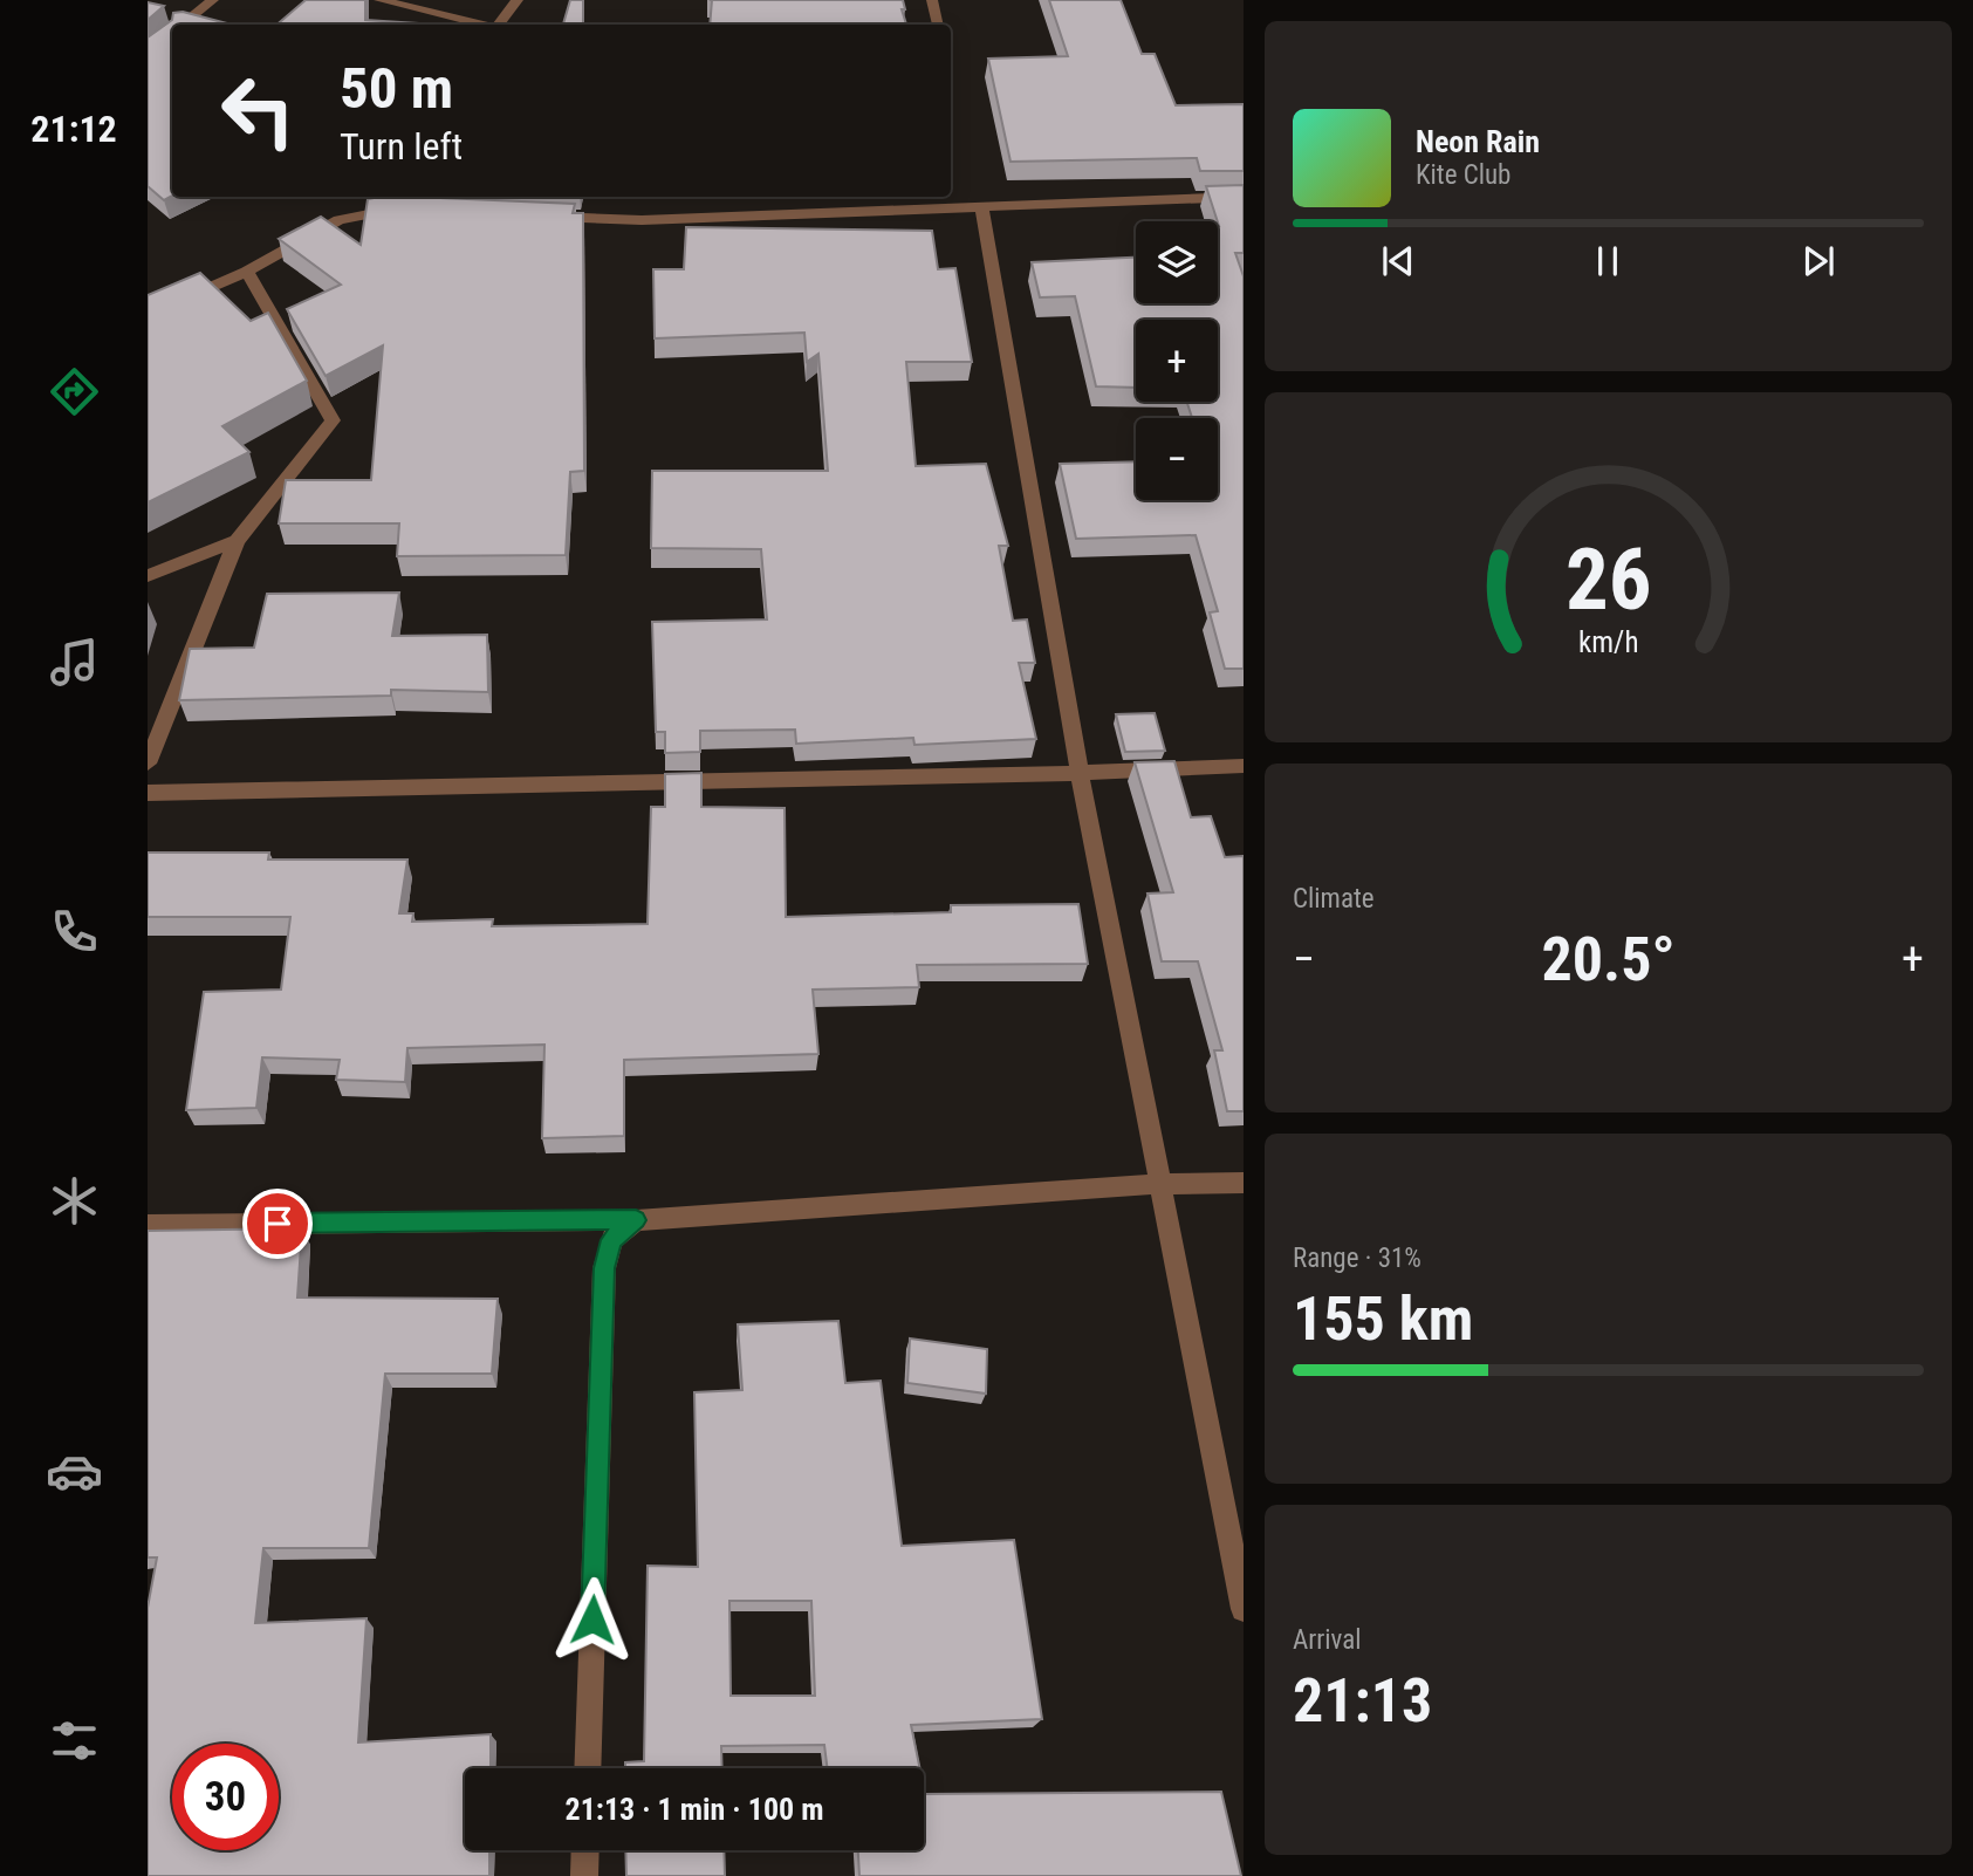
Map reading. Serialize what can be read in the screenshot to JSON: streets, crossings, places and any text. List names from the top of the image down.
{
  "page": {
    "tabs": "21:12",
    "turn": ["50 m", "Turn left"],
    "song": ["Neon Rain", "Kite Club"],
    "map_buttons": ["+", "−"],
    "tile": [
      "Climate",
      ["Range · 31%", "155 km"],
      ["Arrival", "21:13"]
    ],
    "heat": ["−", "20.5°", "+"],
    "limit": "30",
    "trip": "21:13 · 1 min · 100 m",
    "gauge": ["26", "km/h"]
  }
}
